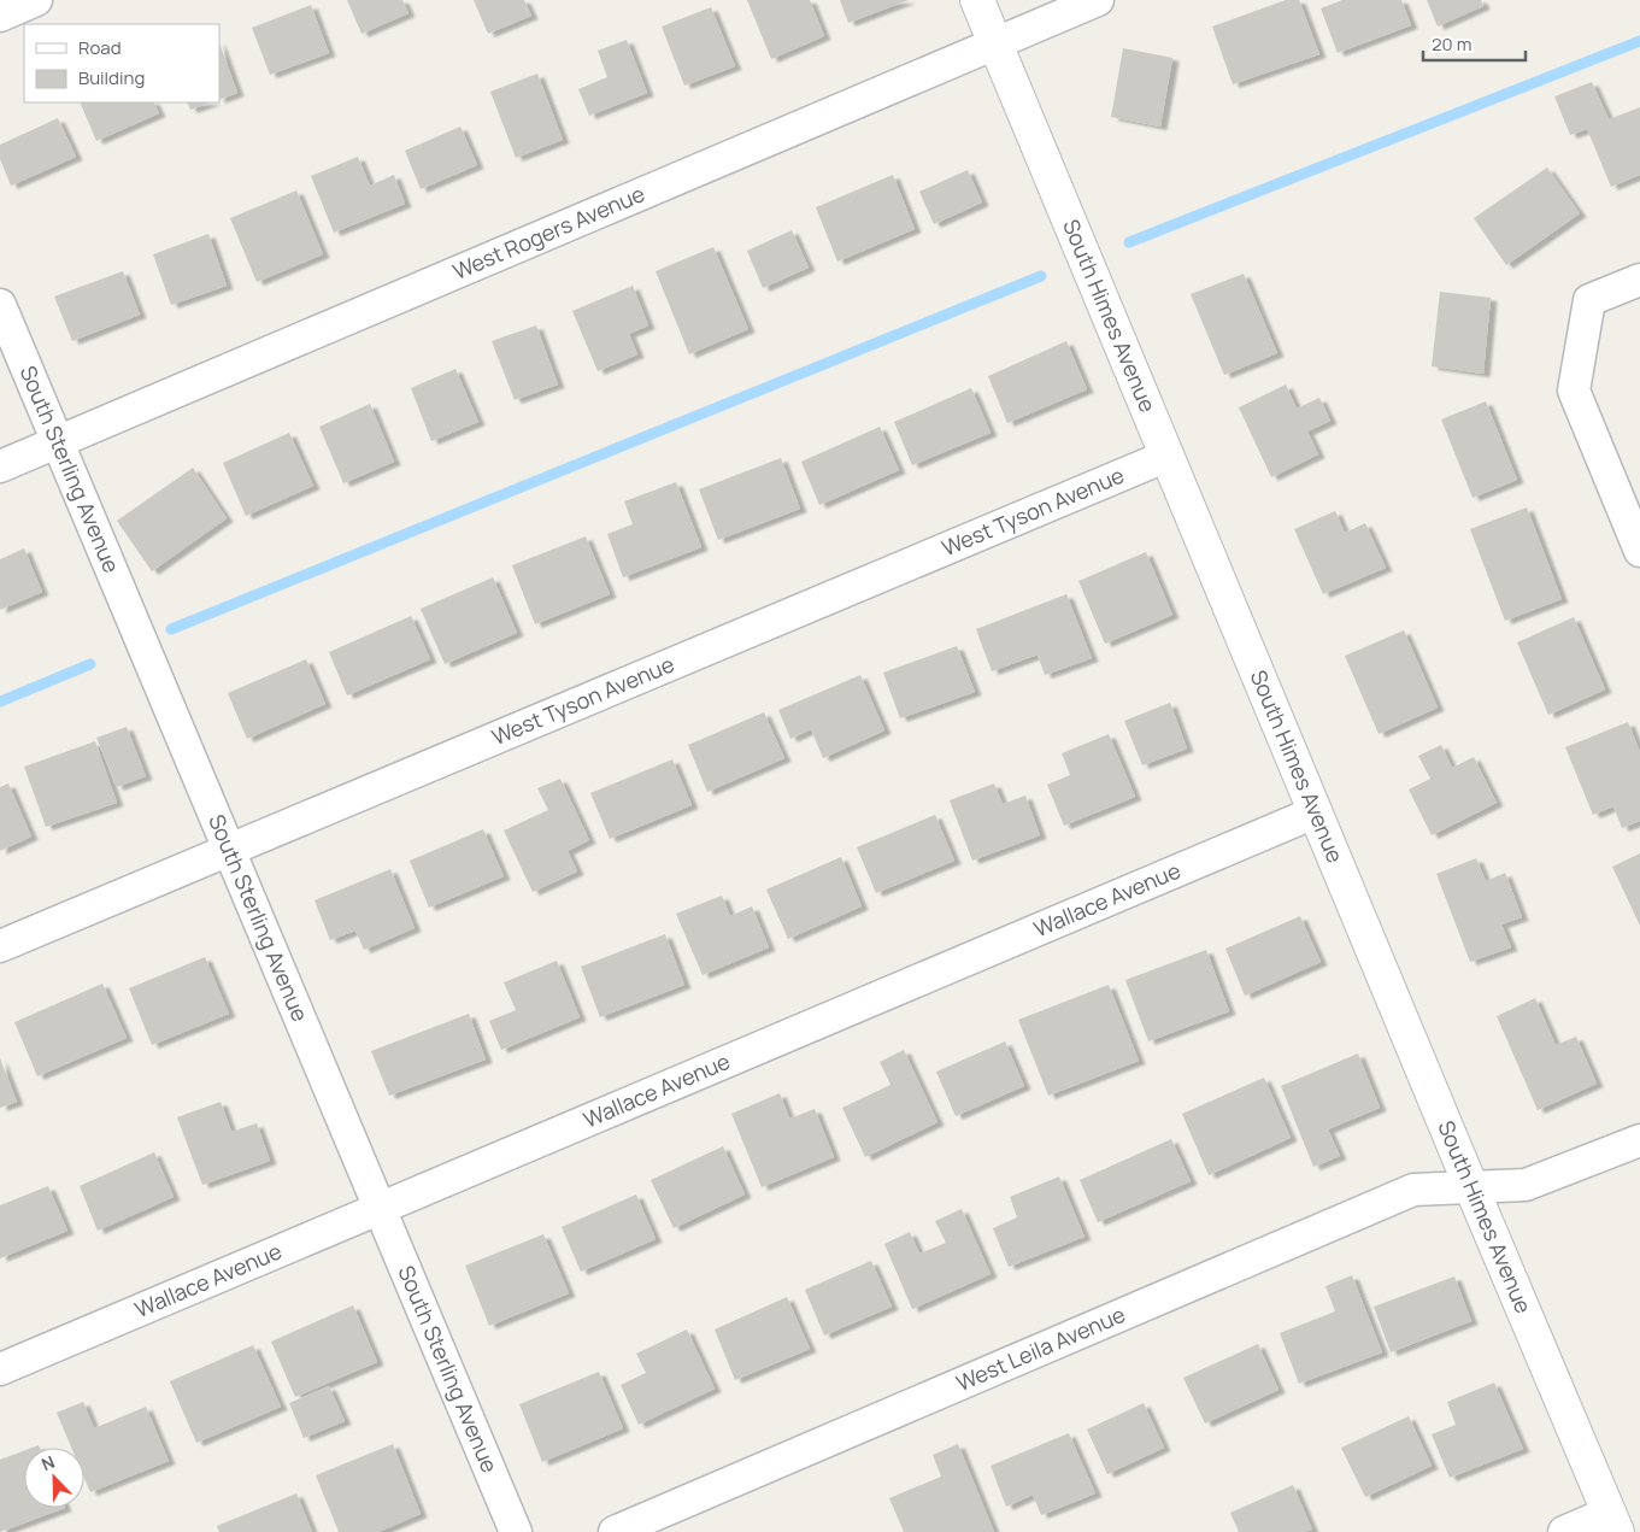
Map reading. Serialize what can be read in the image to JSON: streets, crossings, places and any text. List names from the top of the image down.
{
  "streets": {
    "street": [
      "West Rogers Avenue",
      "South Himes Avenue",
      "South Sterling Avenue",
      "West Tyson Avenue",
      "Wallace Avenue",
      "West Leila Avenue"
    ]
  },
  "crossings": [
    ["West Rogers Avenue", "South Himes Avenue"],
    ["West Rogers Avenue", "South Sterling Avenue"],
    ["South Himes Avenue", "West Tyson Avenue"],
    ["South Himes Avenue", "Wallace Avenue"],
    ["South Himes Avenue", "West Leila Avenue"],
    ["South Sterling Avenue", "West Tyson Avenue"],
    ["South Sterling Avenue", "Wallace Avenue"]
  ],
  "legend": ["Road", "Building"],
  "scale_bar": "20 m",
  "north": "top left"
}
